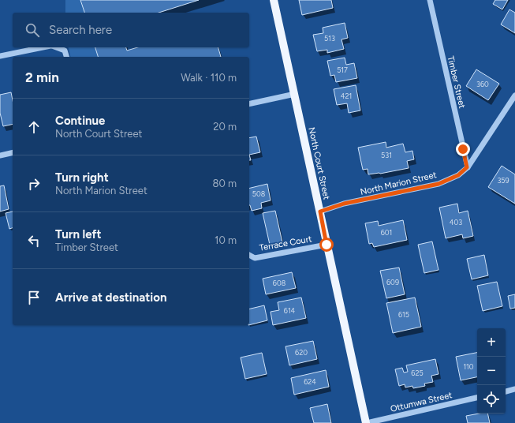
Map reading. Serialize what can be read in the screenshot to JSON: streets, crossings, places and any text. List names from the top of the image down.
{
  "streets": {
    "main road": ["North Court Street"],
    "street": [
      "Timber Street",
      "North Marion Street",
      "Terrace Court",
      "Ottumwa Street"
    ]
  },
  "crossings": [
    ["Timber Street", "North Marion Street"],
    ["North Court Street", "North Marion Street"],
    ["North Court Street", "Terrace Court"],
    ["North Court Street", "Ottumwa Street"]
  ],
  "house_numbers": [
    "513",
    "517",
    "360",
    "421",
    "531",
    "359",
    "508",
    "403",
    "601",
    "609",
    "608",
    "614",
    "615",
    "620",
    "110",
    "625",
    "624"
  ],
  "page": {
    "search": "Search here",
    "heading": ["2 min", "Walk · 110 m"],
    "list": [
      ["Continue", "North Court Street", "20 m"],
      ["Turn right", "North Marion Street", "80 m"],
      ["Turn left", "Timber Street", "10 m"],
      "Arrive at destination"
    ],
    "map_buttons": ["+", "−"]
  }
}
